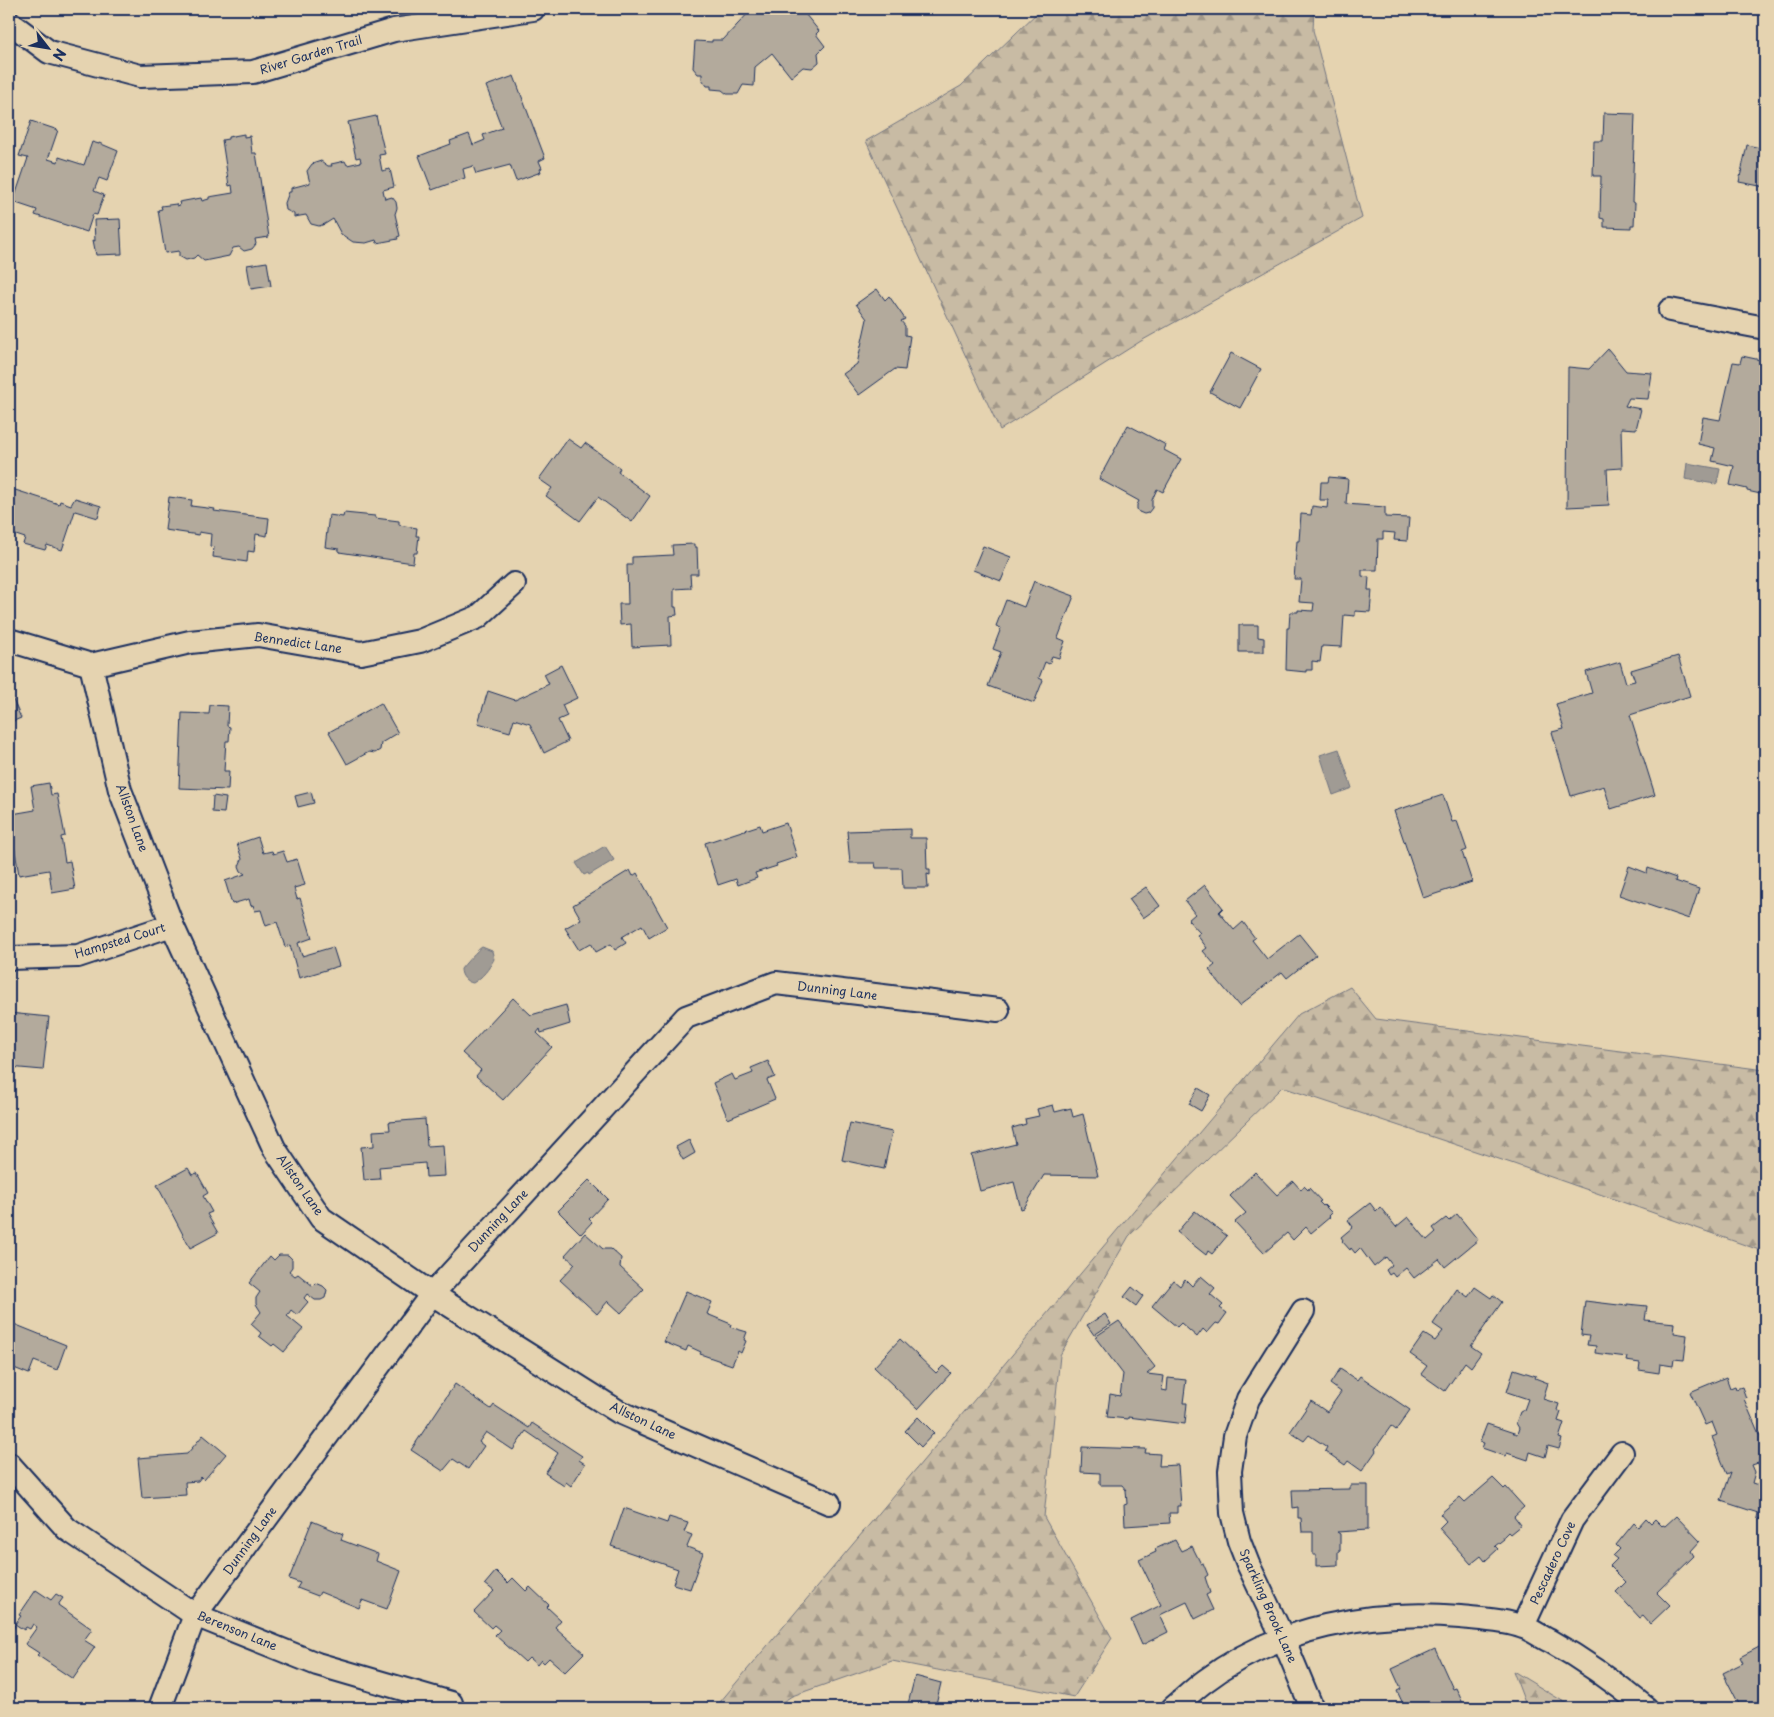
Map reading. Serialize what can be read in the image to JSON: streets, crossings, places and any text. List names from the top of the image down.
{
  "streets": {
    "street": [
      "River Garden Trail",
      "Bennedict Lane",
      "Allston Lane",
      "Hampsted Court",
      "Dunning Lane",
      "Pescadero Cove",
      "Sparkling Brook Lane",
      "Berenson Lane"
    ]
  },
  "crossings": [
    ["Bennedict Lane", "Allston Lane"],
    ["Allston Lane", "Hampsted Court"],
    ["Allston Lane", "Dunning Lane"],
    ["Dunning Lane", "Berenson Lane"]
  ],
  "north": "bottom right"
}
